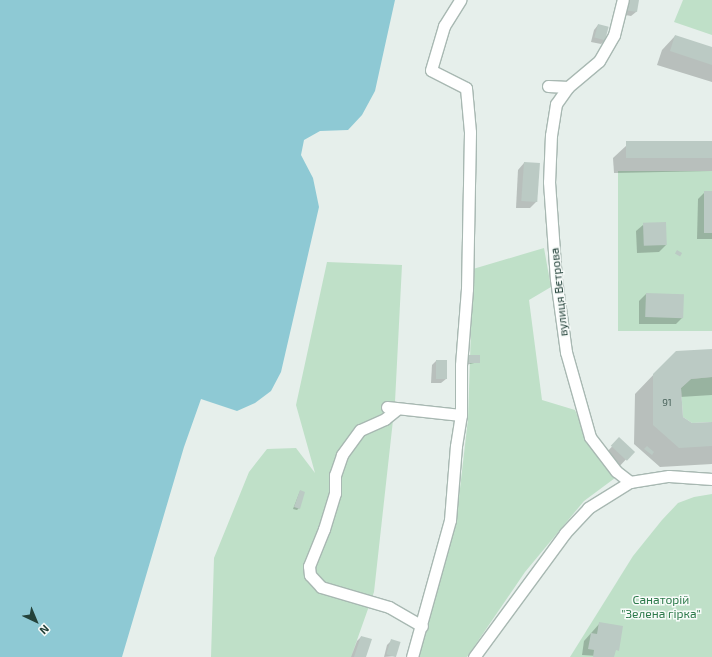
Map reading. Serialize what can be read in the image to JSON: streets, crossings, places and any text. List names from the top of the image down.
{
  "streets": {
    "street": ["вулиця Вєтрова"]
  },
  "parks": ["Санаторій \"Зелена гірка\""],
  "house_numbers": ["91"],
  "north": "bottom right"
}
